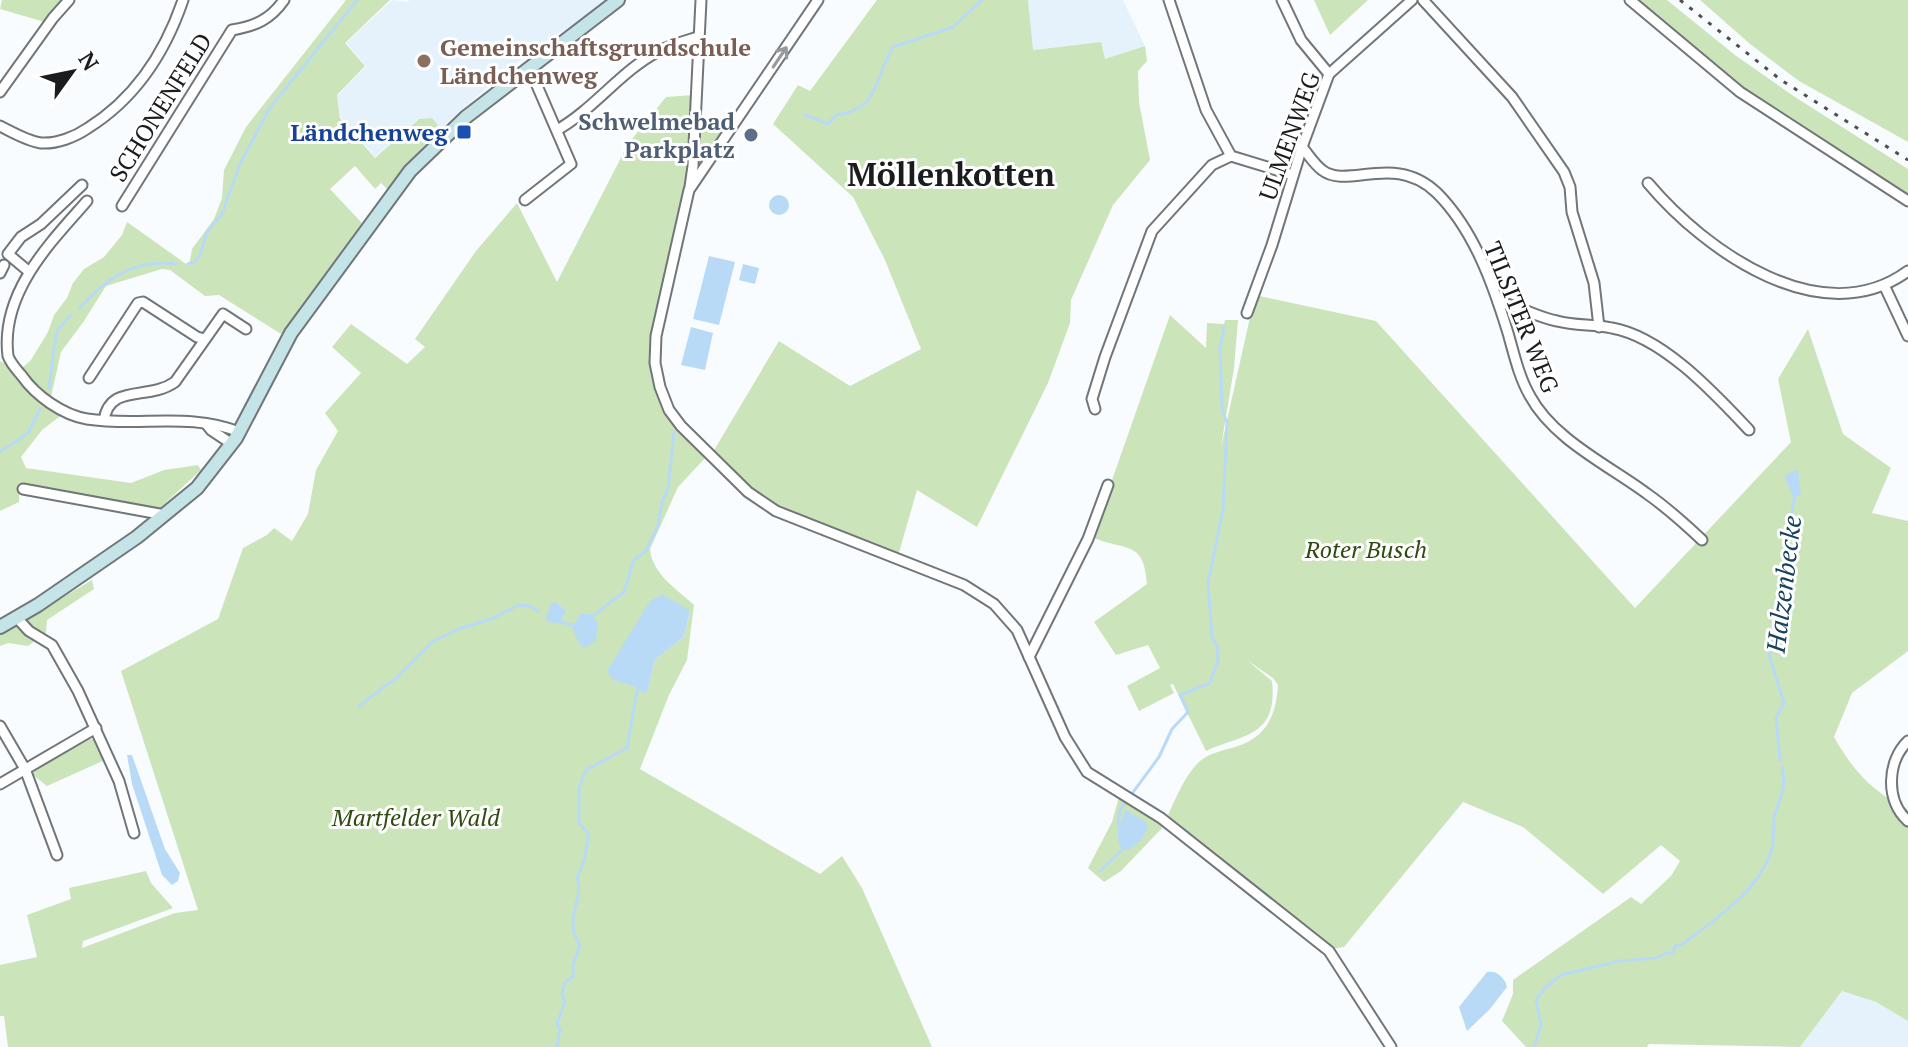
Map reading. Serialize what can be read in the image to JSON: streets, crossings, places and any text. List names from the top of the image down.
{
  "streets": {
    "street": ["SCHONENFELD", "ULMENWEG", "TILSITER WEG"]
  },
  "crossings": [
    ["ULMENWEG", "TILSITER WEG"]
  ],
  "districts": ["Möllenkotten"],
  "water": ["Halzenbecke"],
  "parks": ["Roter Busch", "Martfelder Wald"],
  "places": {
    "other": ["Gemeinschaftsgrundschule Ländchenweg", "Schwelmebad Parkplatz"],
    "transit": ["Ländchenweg"]
  },
  "north": "top right"
}
